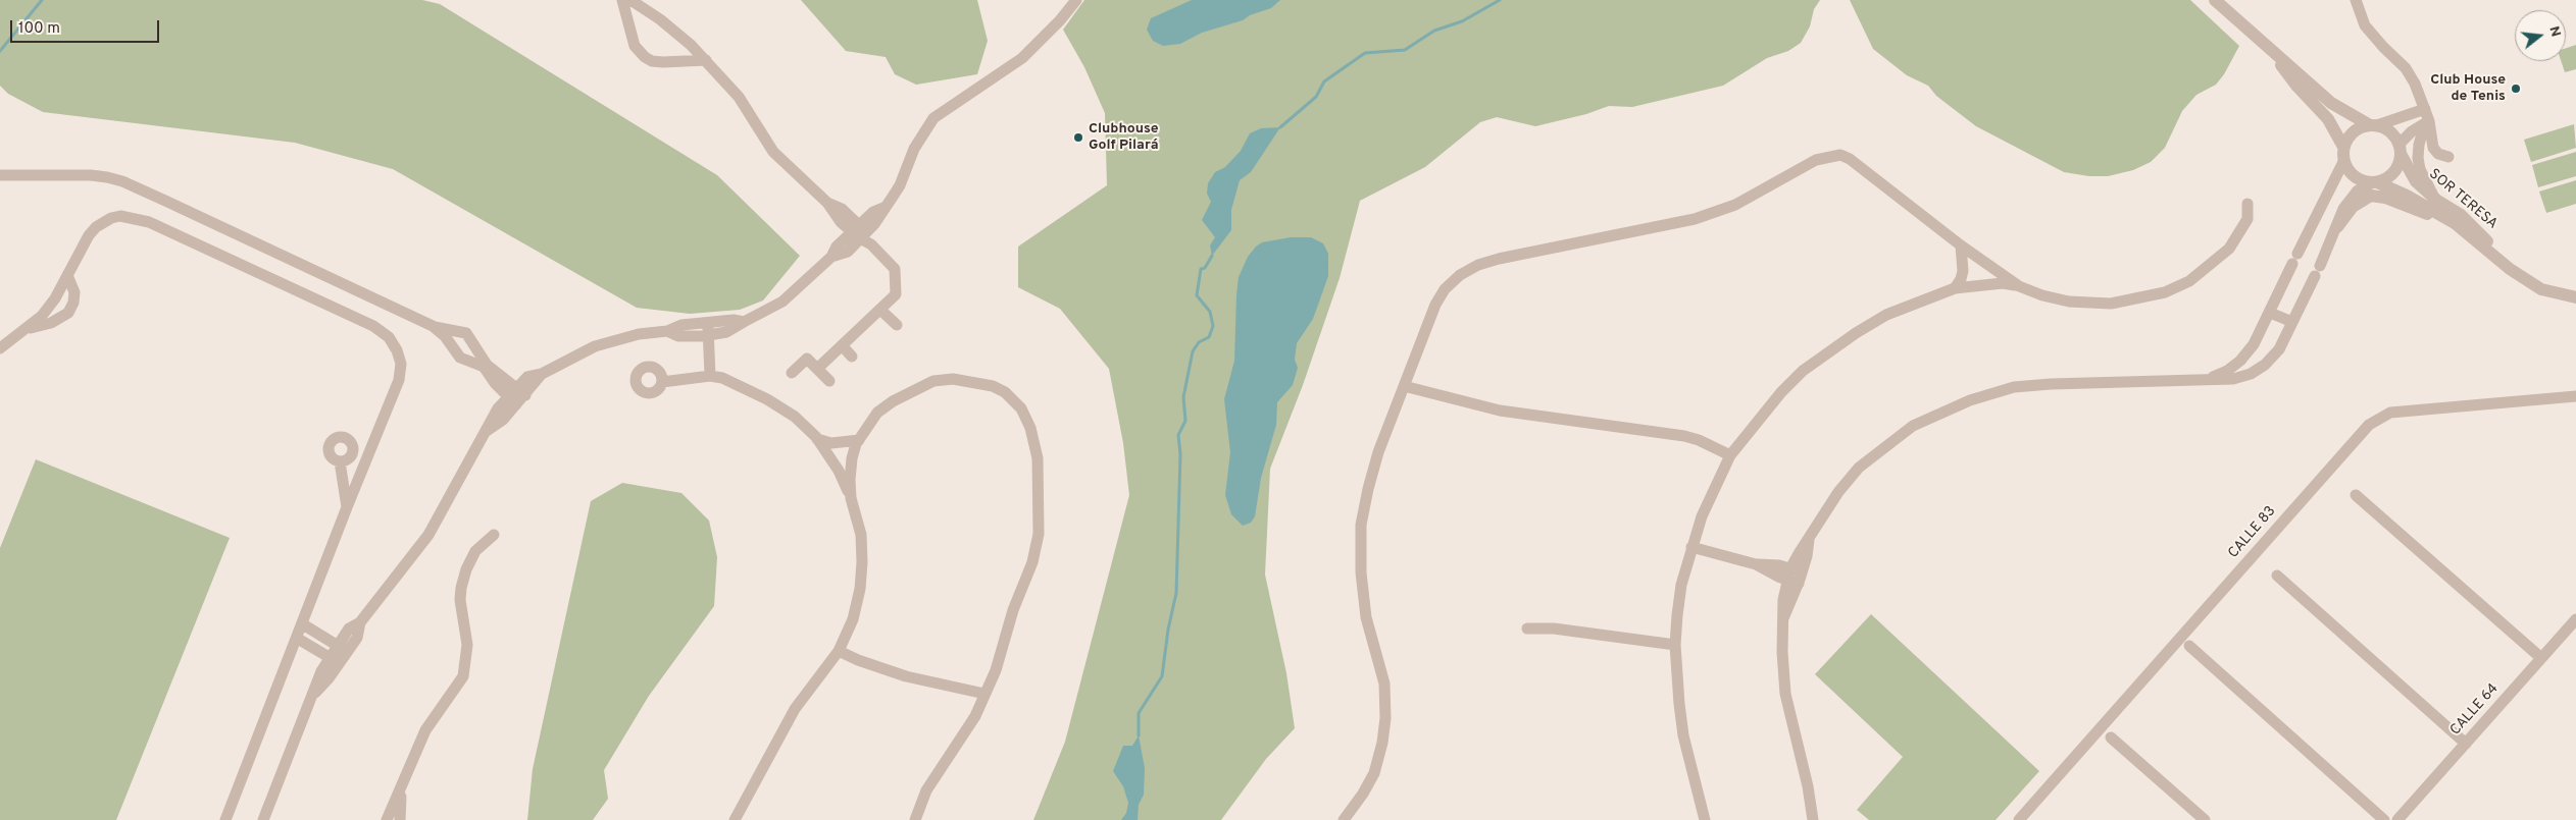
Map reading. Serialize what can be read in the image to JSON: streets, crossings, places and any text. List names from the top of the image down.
{
  "streets": {
    "street": ["SOR TERESA", "CALLE 83", "CALLE 64"]
  },
  "places": ["Club House de Tenis", "Clubhouse Golf Pilará"],
  "scale_bar": "100 m",
  "north": "right"
}
